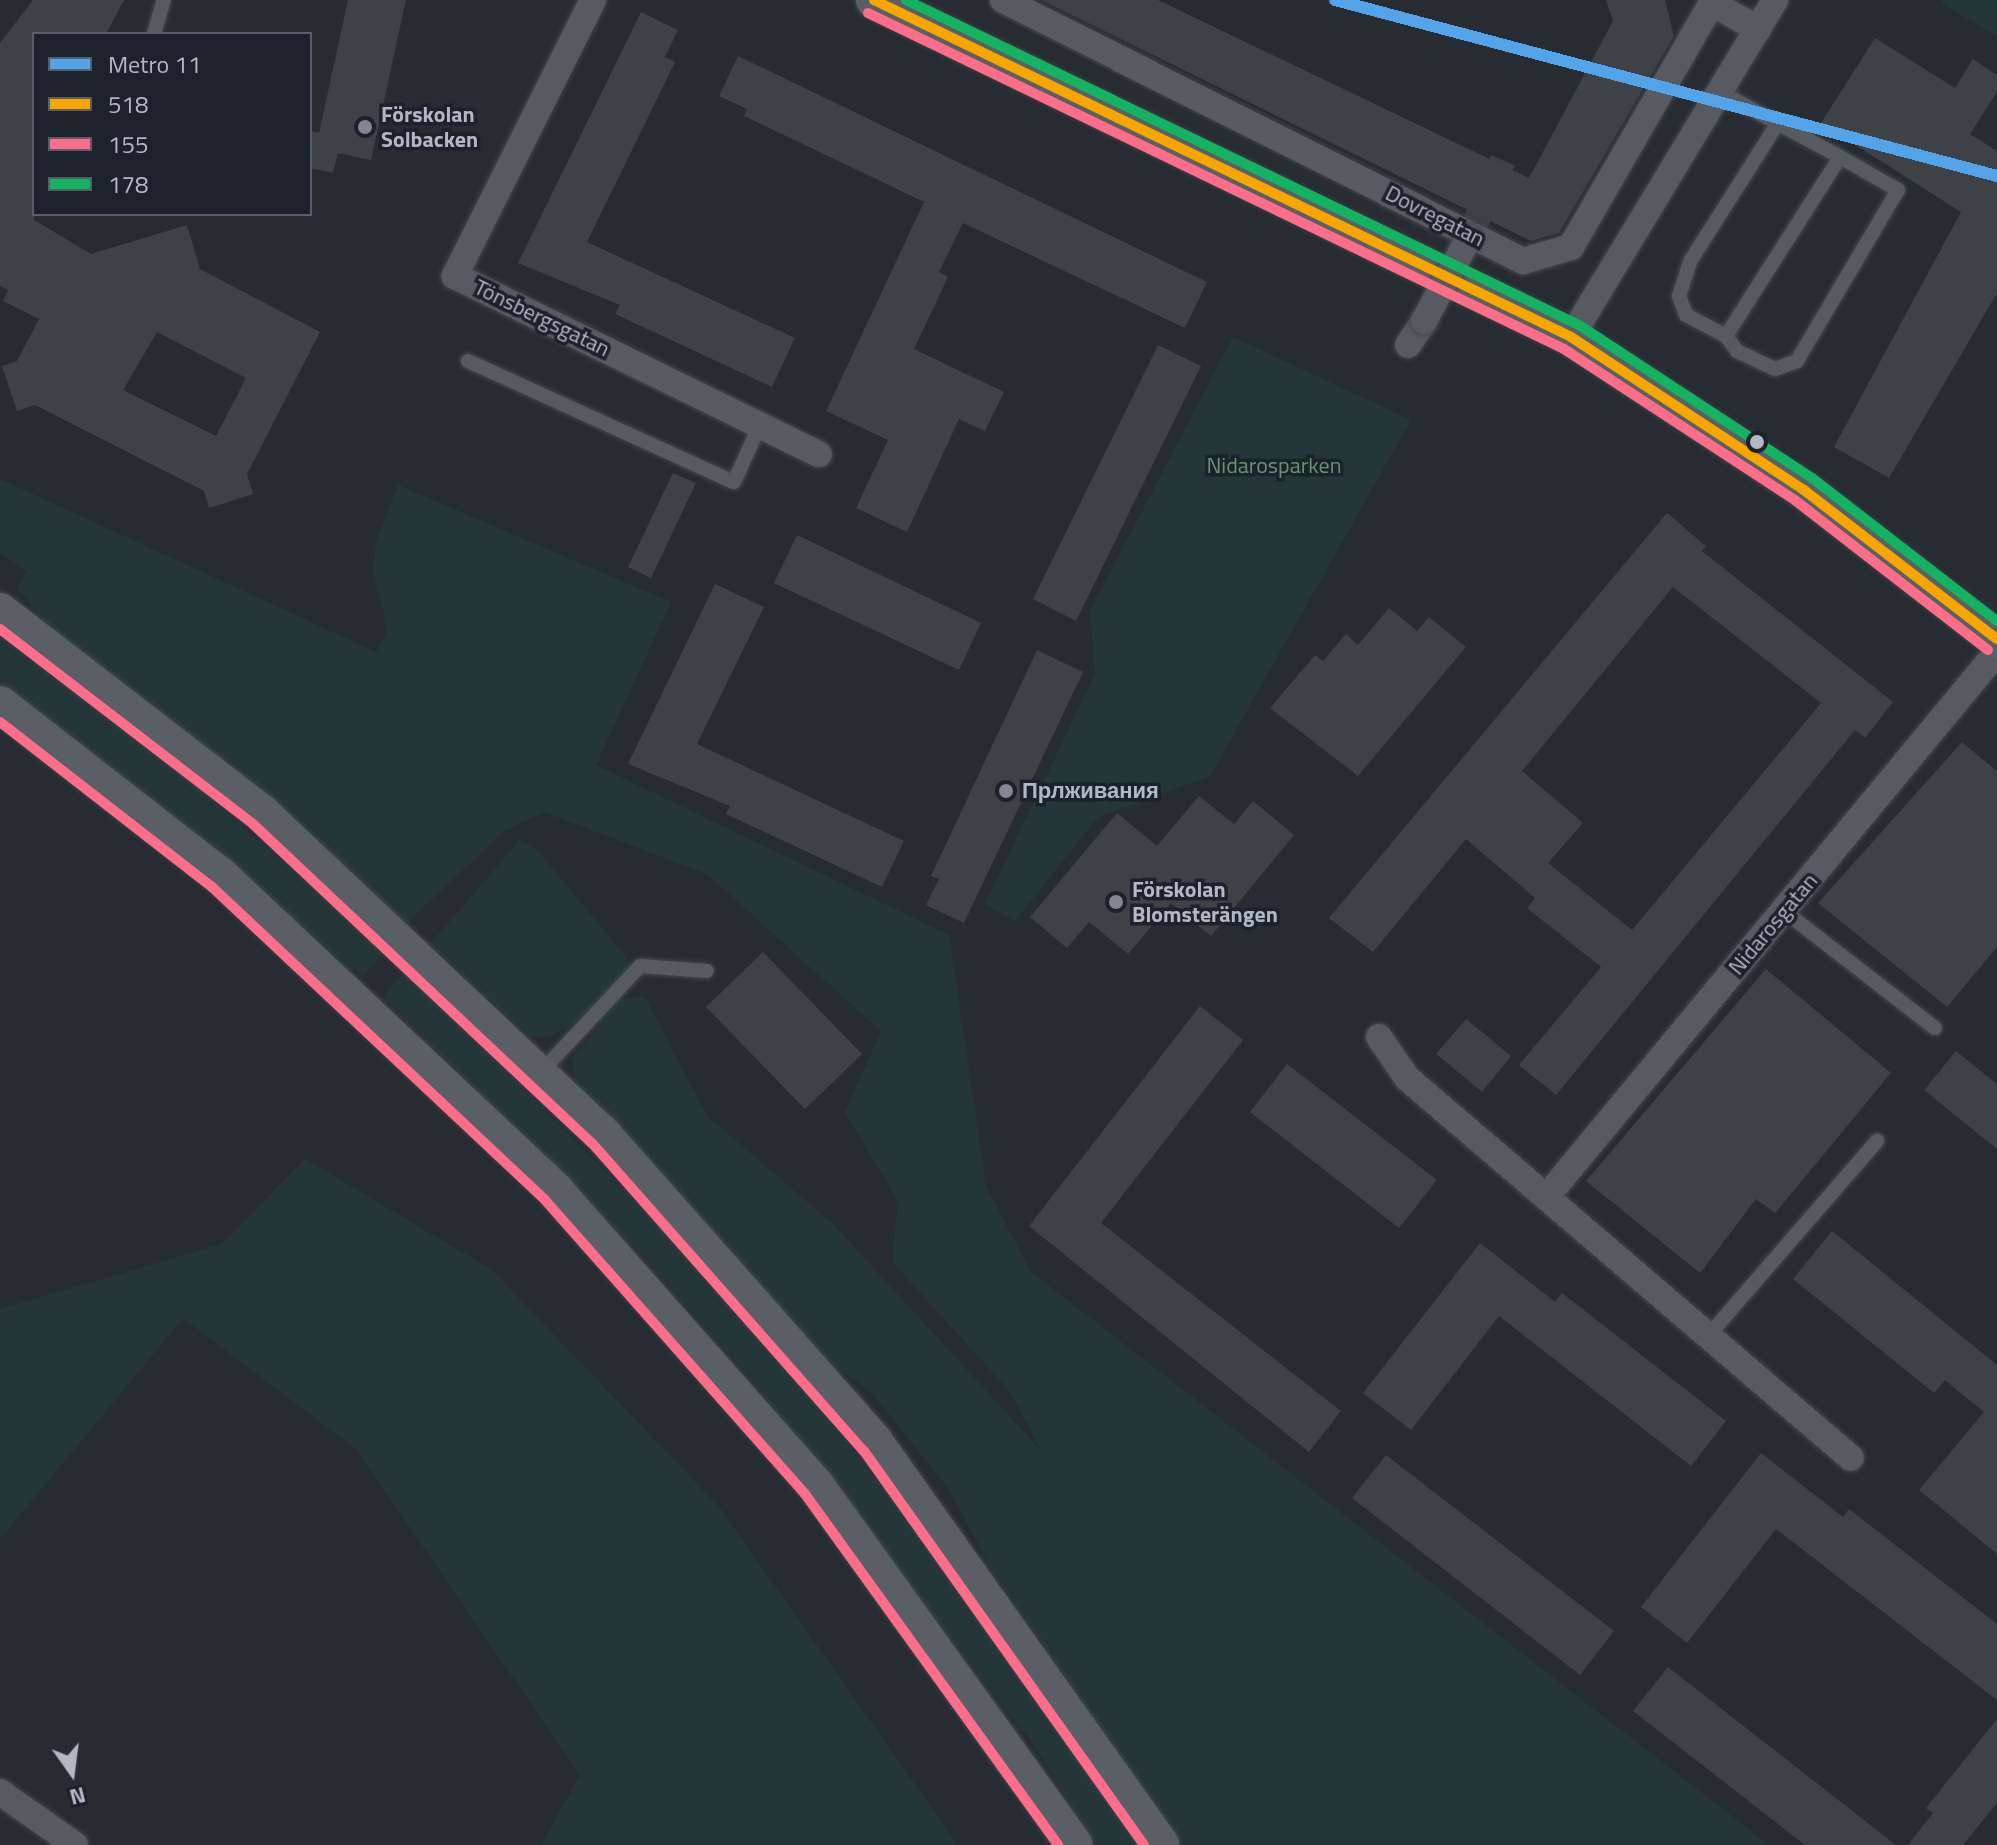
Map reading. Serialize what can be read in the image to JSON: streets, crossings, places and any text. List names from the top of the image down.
{
  "streets": {
    "street": ["Dovregatan", "Tönsbergsgatan", "Nidarosgatan"]
  },
  "parks": ["Nidarosparken"],
  "places": ["Förskolan Solbacken", "Прлживания", "Förskolan Blomsterängen"],
  "lines": [
    "metro line 11",
    "transit line 518",
    "transit line 178",
    "transit line 155"
  ],
  "legend": [
    "Metro 11",
    "518",
    "155",
    "178"
  ],
  "north": "bottom"
}
